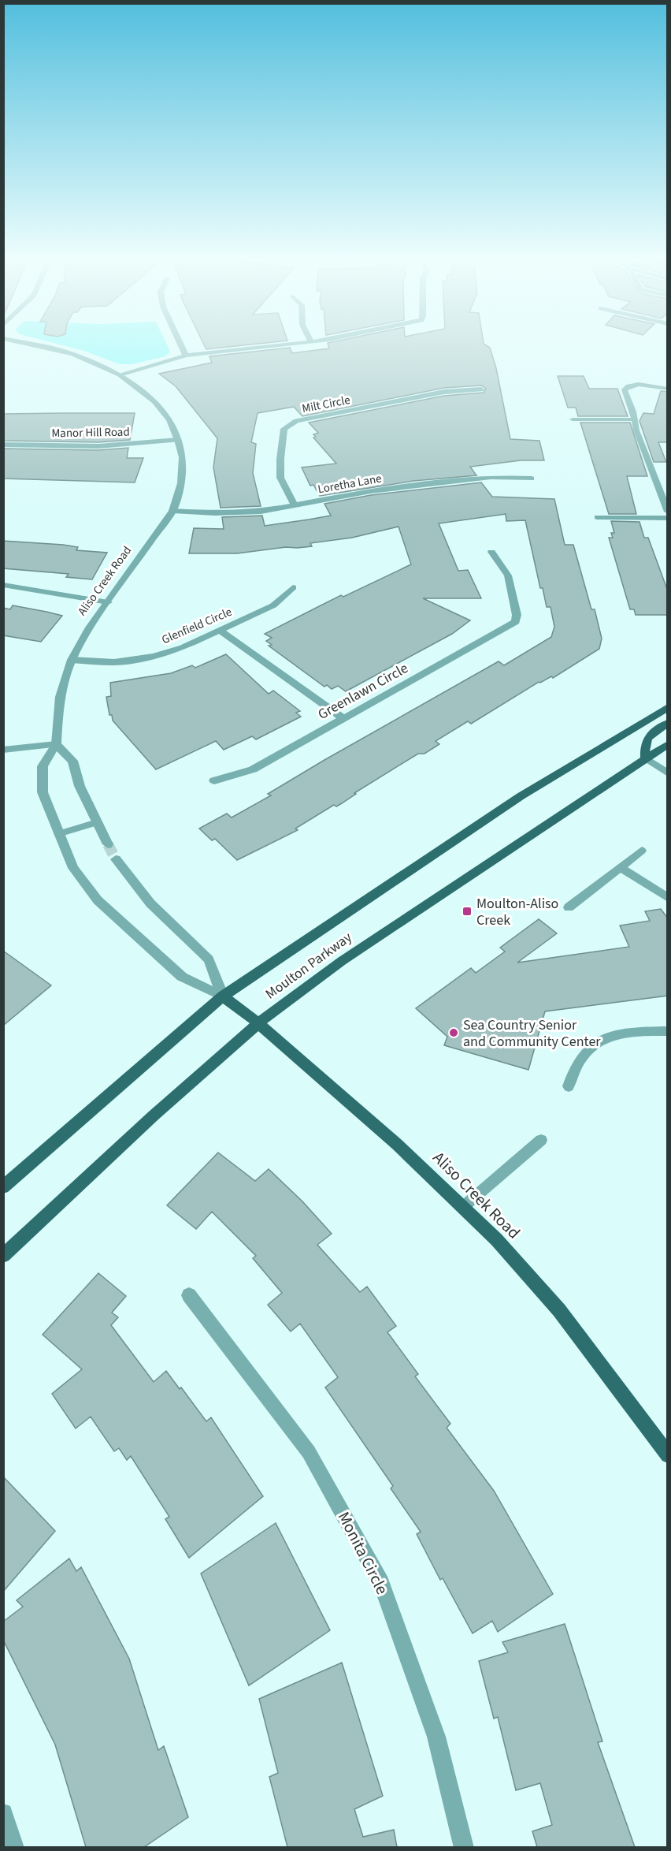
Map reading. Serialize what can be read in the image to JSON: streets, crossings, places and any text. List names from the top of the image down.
{
  "streets": {
    "main road": ["Aliso Creek Road", "Moulton Parkway"],
    "street": [
      "Milt Circle",
      "Manor Hill Road",
      "Loretha Lane",
      "Glenfield Circle",
      "Greenlawn Circle",
      "Monita Circle"
    ]
  },
  "crossings": [
    ["Milt Circle", "Loretha Lane"],
    ["Manor Hill Road", "Aliso Creek Road"],
    ["Loretha Lane", "Aliso Creek Road"],
    ["Aliso Creek Road", "Glenfield Circle"],
    ["Aliso Creek Road", "Moulton Parkway"]
  ],
  "places": {
    "transit": ["Moulton-Aliso Creek"],
    "other": ["Sea Country Senior and Community Center"]
  }
}
